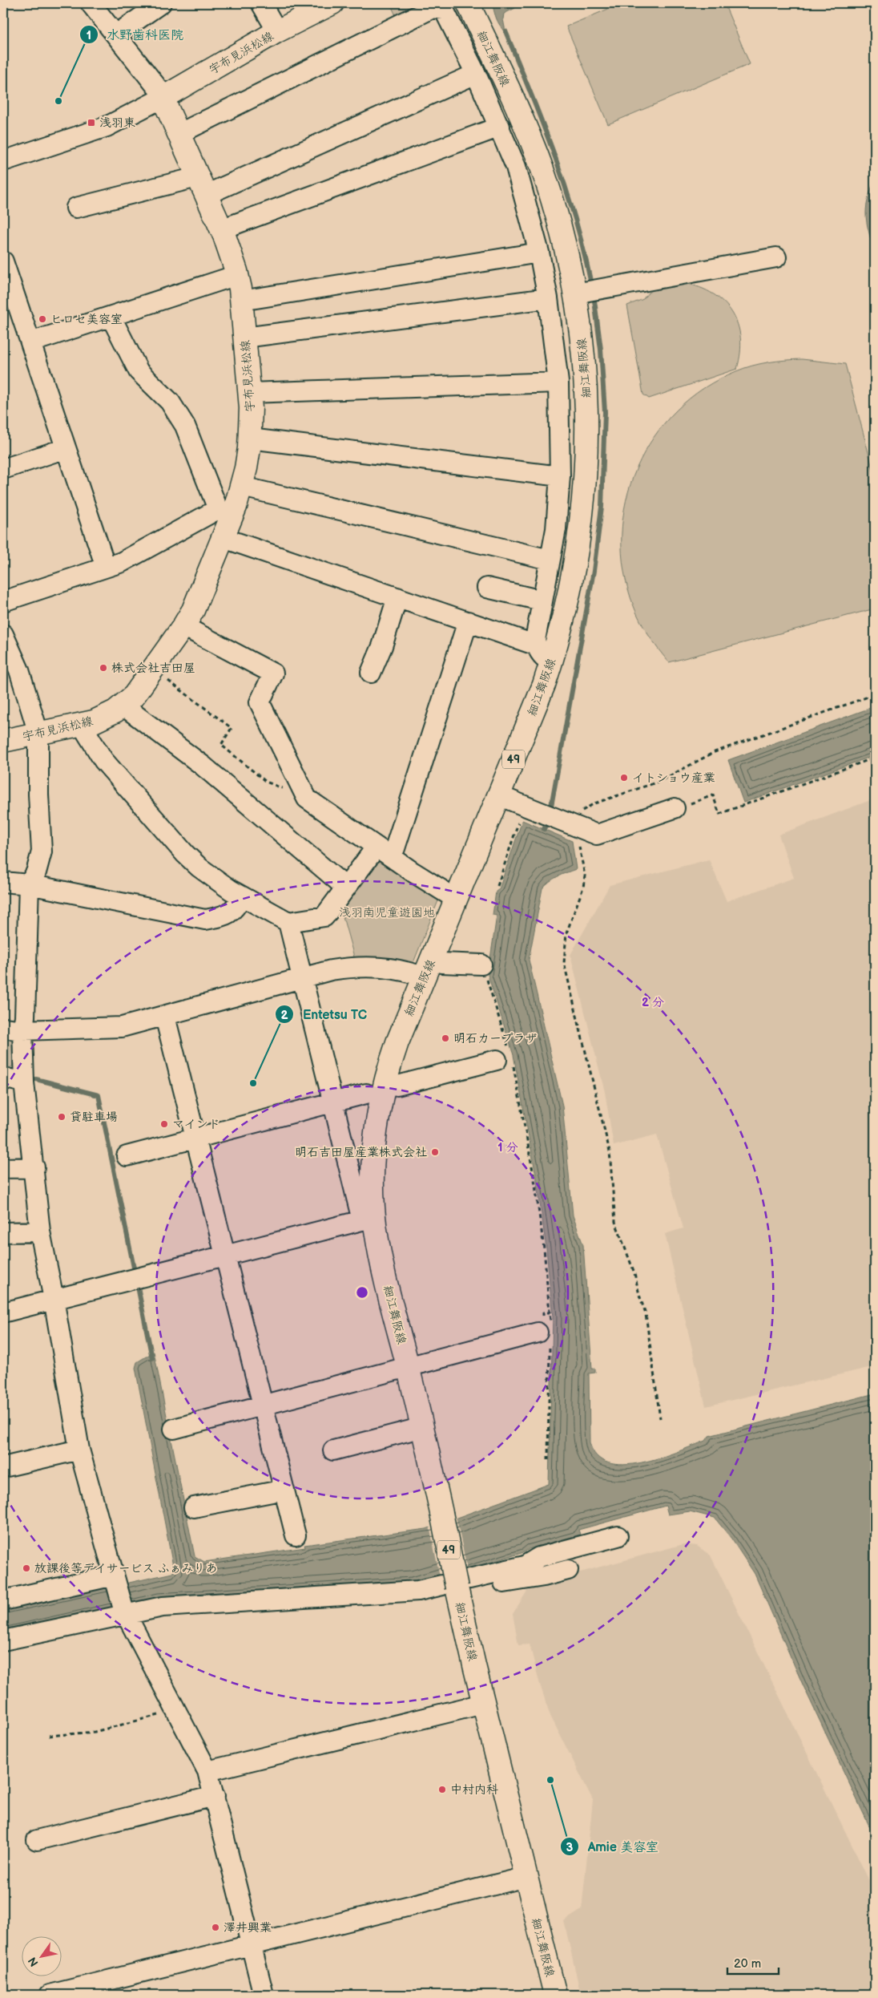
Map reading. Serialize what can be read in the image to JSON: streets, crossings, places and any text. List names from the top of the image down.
{
  "streets": {
    "main road": ["宇布見浜松線", "細江舞阪線", "49"]
  },
  "parks": ["浅羽南児童遊園地"],
  "places": {
    "other": [
      "水野歯科医院",
      "ヒロセ美容室",
      "株式会社吉田屋",
      "イトショウ産業",
      "明石カープラザ",
      "Entetsu TC",
      "貸駐車場",
      "マインド",
      "明石吉田屋産業株式会社",
      "放課後等デイサービス ふぁみりあ",
      "Amie 美容室",
      "中村内科",
      "澤井興業"
    ],
    "transit": ["浅羽東"]
  },
  "scale_bar": "20 m",
  "north": "bottom left",
  "rings": ["2 分", "1 分"]
}
